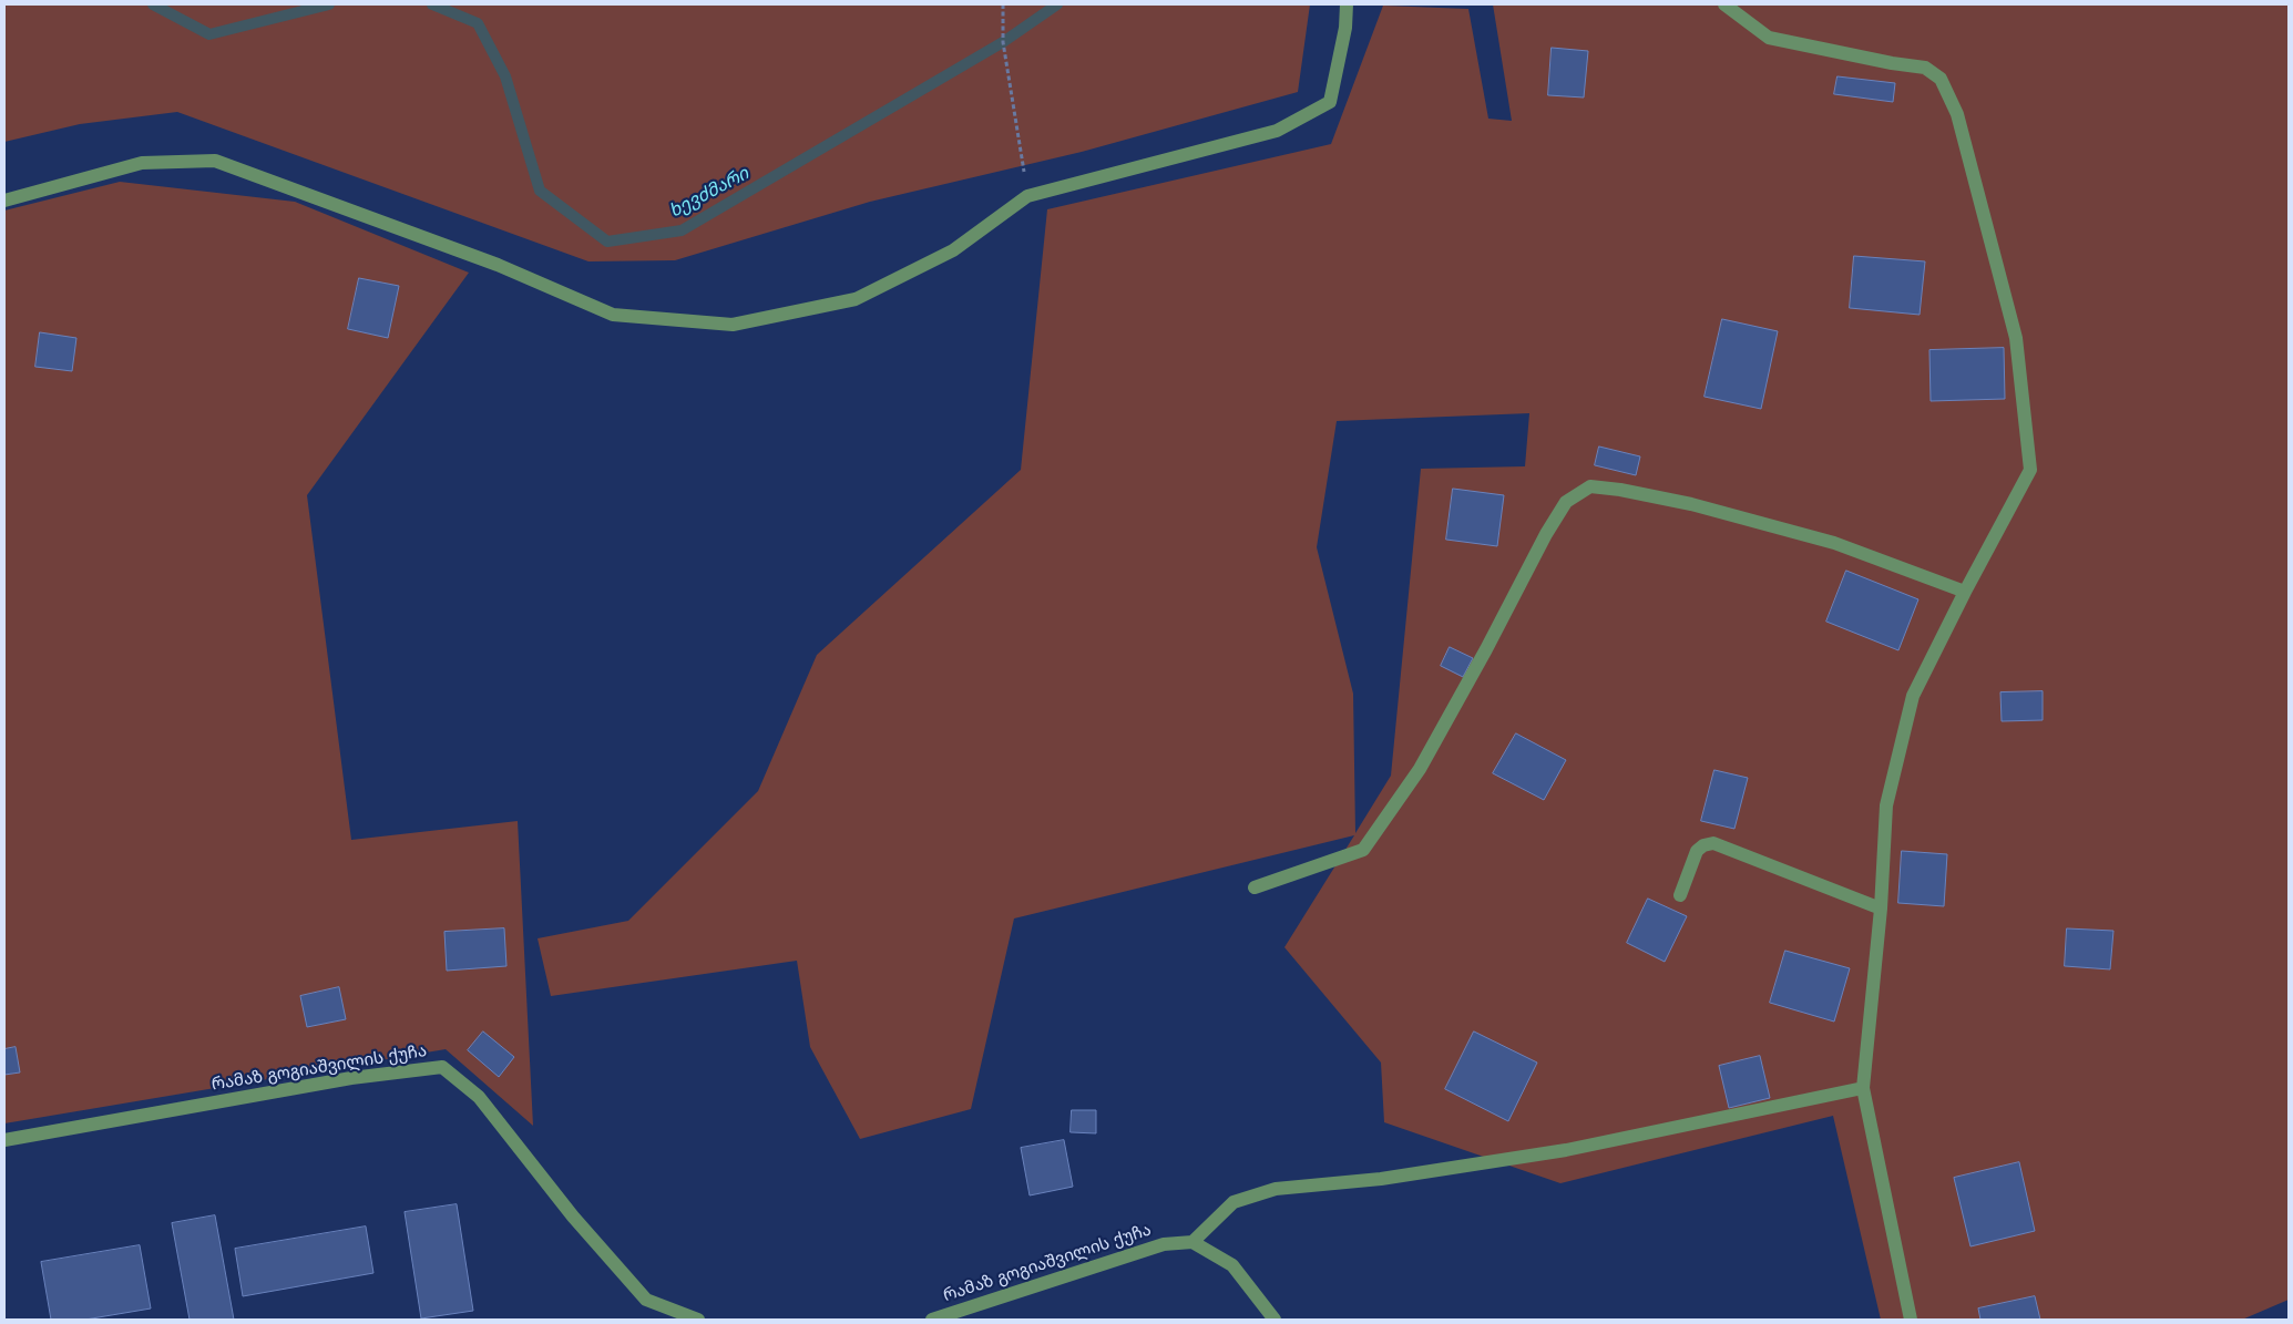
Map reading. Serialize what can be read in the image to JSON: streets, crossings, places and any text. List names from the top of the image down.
{
  "streets": {
    "street": ["რამაზ გოგიაშვილის ქუჩა"]
  },
  "water": ["ხევძმარი"]
}
